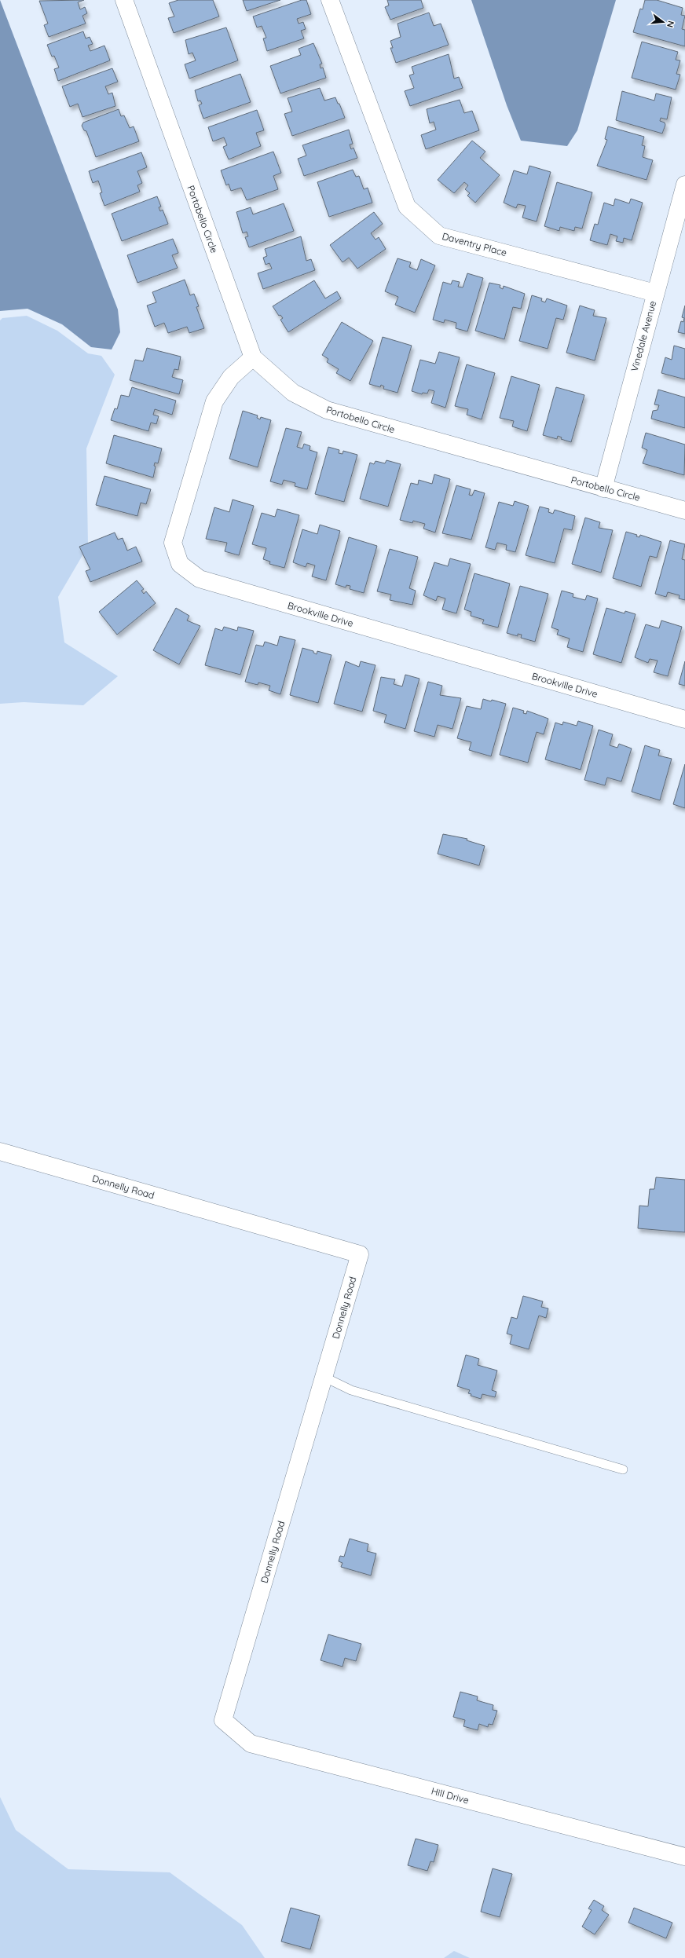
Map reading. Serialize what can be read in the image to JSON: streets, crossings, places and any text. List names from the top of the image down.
{
  "streets": {
    "street": [
      "Portobello Circle",
      "Daventry Place",
      "Vinedale Avenue",
      "Brookville Drive",
      "Donnelly Road",
      "Hill Drive"
    ]
  },
  "crossings": [
    ["Portobello Circle", "Vinedale Avenue"],
    ["Portobello Circle", "Brookville Drive"],
    ["Daventry Place", "Vinedale Avenue"],
    ["Donnelly Road", "Hill Drive"]
  ],
  "north": "right"
}
